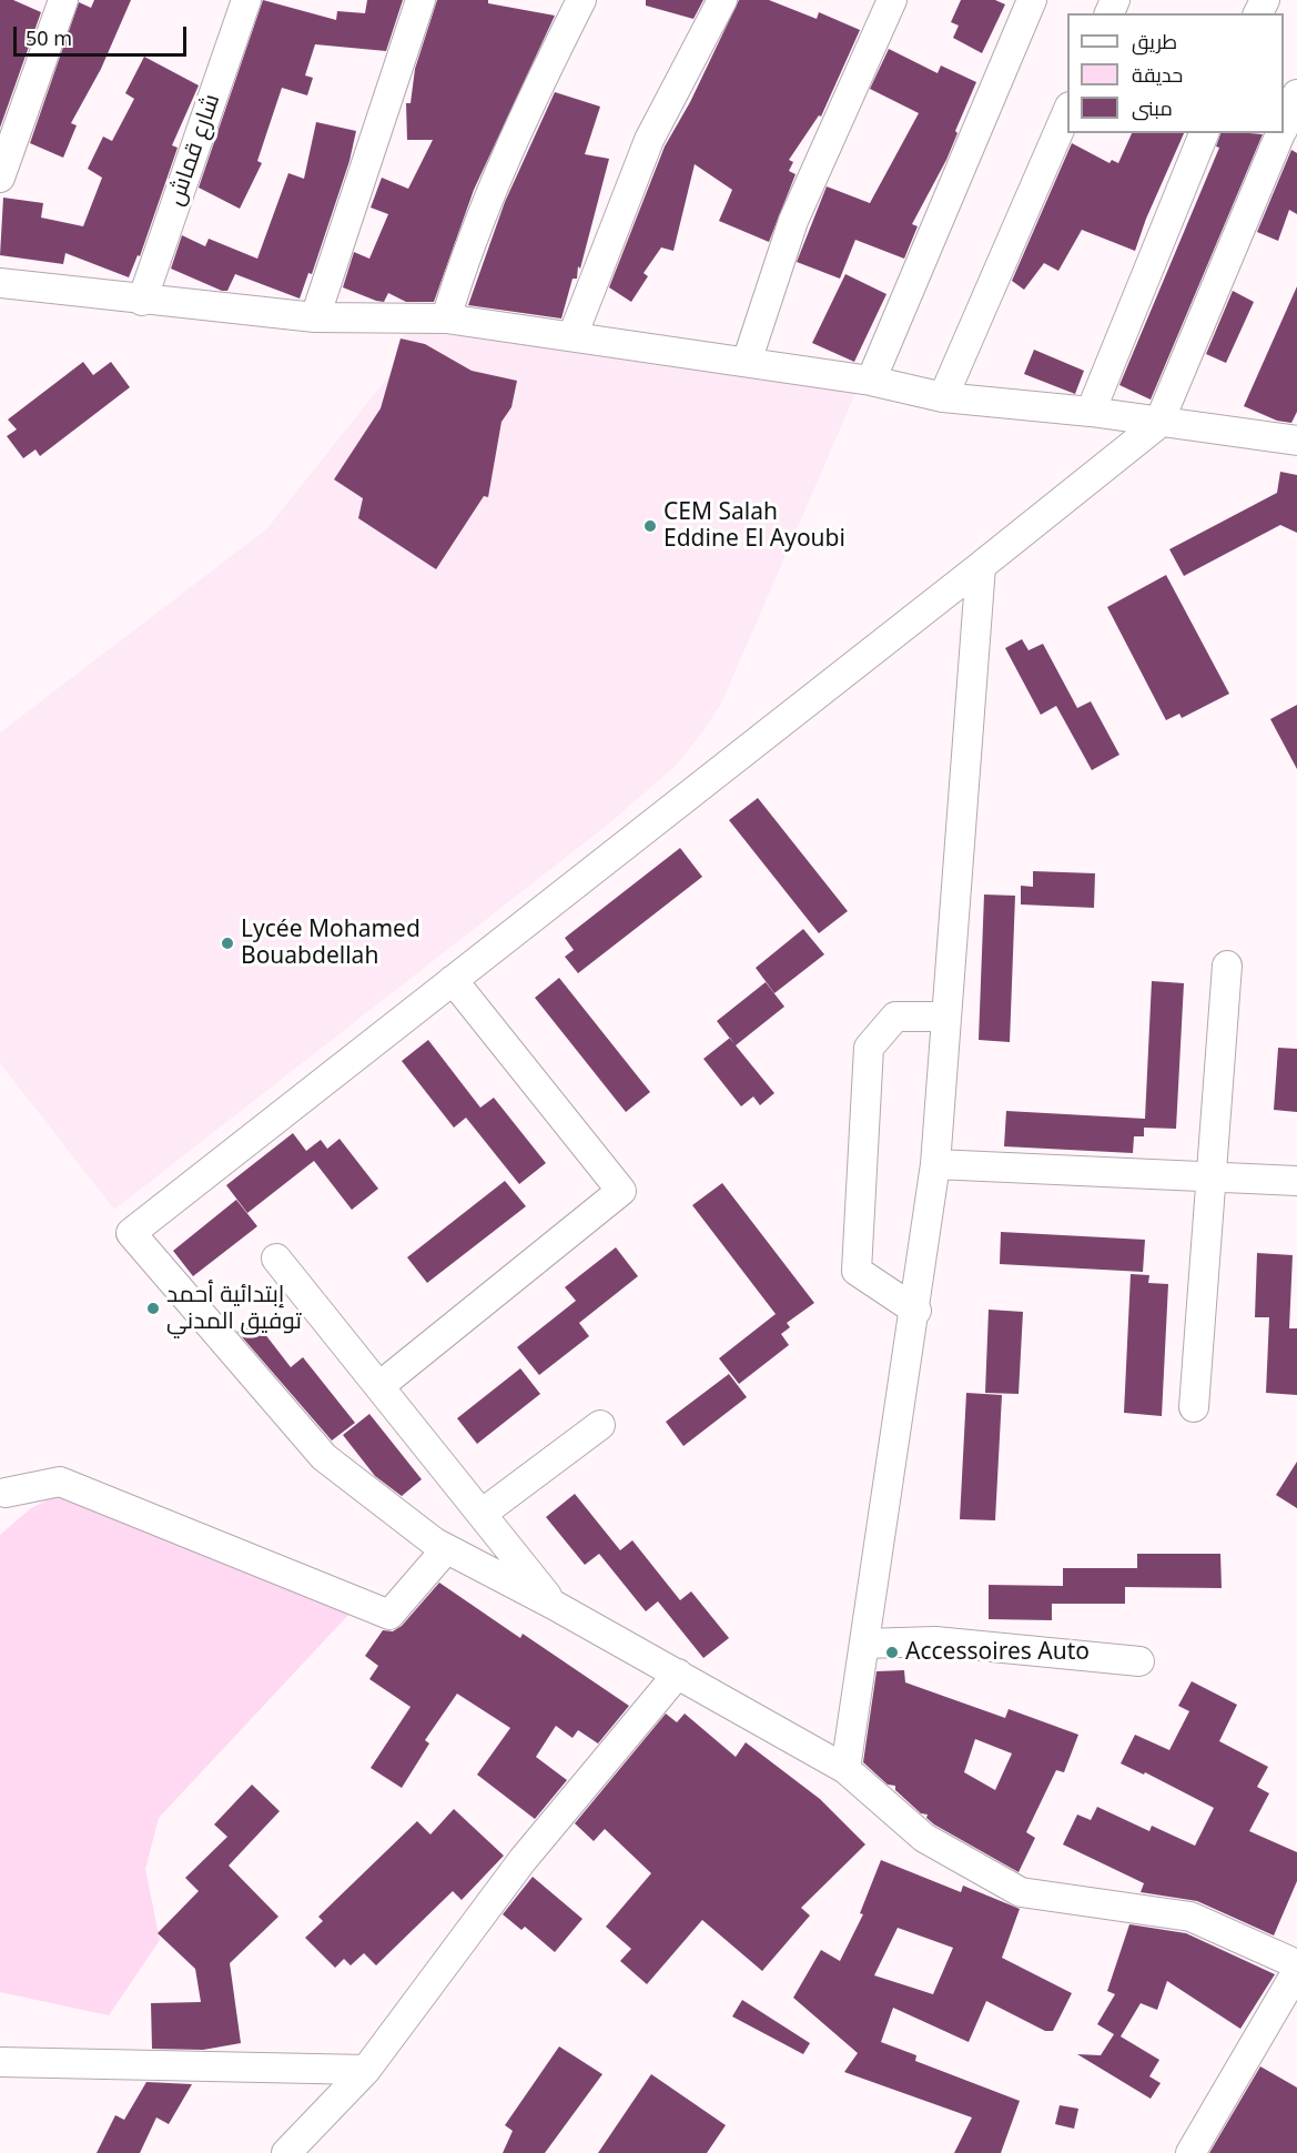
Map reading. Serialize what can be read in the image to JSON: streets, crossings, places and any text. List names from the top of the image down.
{
  "streets": {
    "street": ["شارع قماش"]
  },
  "places": [
    "CEM Salah Eddine El Ayoubi",
    "Lycée Mohamed Bouabdellah",
    "إبتدائية أحمد توفيق المدني",
    "Accessoires Auto"
  ],
  "legend": ["طريق", "حديقة", "مبنى"],
  "scale_bar": "50 m"
}
